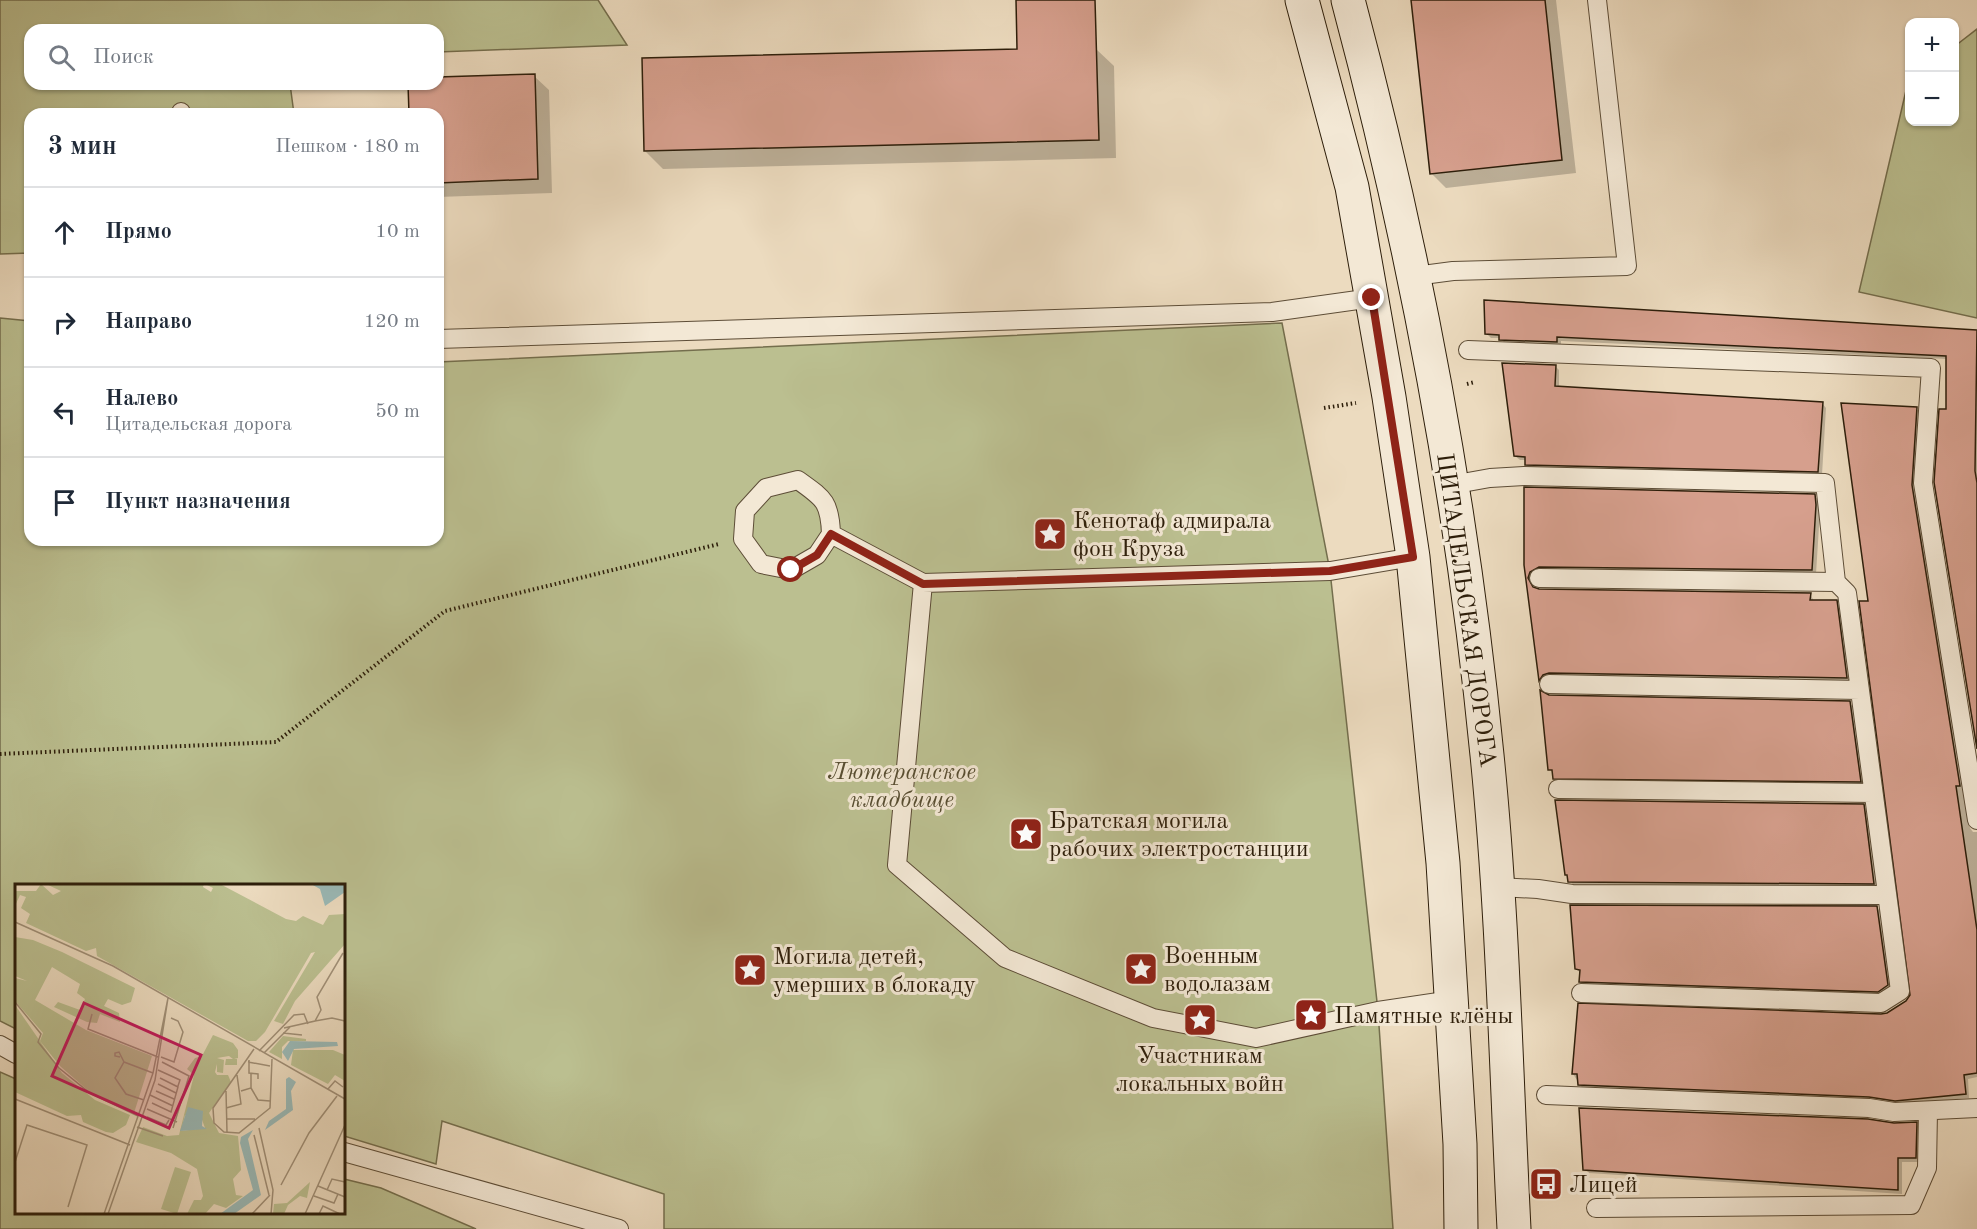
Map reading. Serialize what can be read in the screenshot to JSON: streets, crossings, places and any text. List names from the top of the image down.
{
  "streets": {
    "street": ["ЦИТАДЕЛЬСКАЯ ДОРОГА"]
  },
  "parks": ["Лютеранское кладбище"],
  "places": {
    "place": [
      "Кенотаф адмирала фон Круза",
      "Братская могила рабочих электростанции",
      "Военным водолазам",
      "Могила детей, умерших в блокаду",
      "Памятные клёны",
      "Участникам локальных войн"
    ],
    "bus stop": ["Лицей"]
  },
  "page": {
    "map_buttons": ["+", "−"],
    "search": "Поиск",
    "heading": ["3 мин", "Пешком · 180 m"],
    "list": [
      ["Прямо", "10 m"],
      ["Направо", "120 m"],
      ["Налево", "Цитадельская дорога", "50 m"],
      "Пункт назначения"
    ]
  }
}
